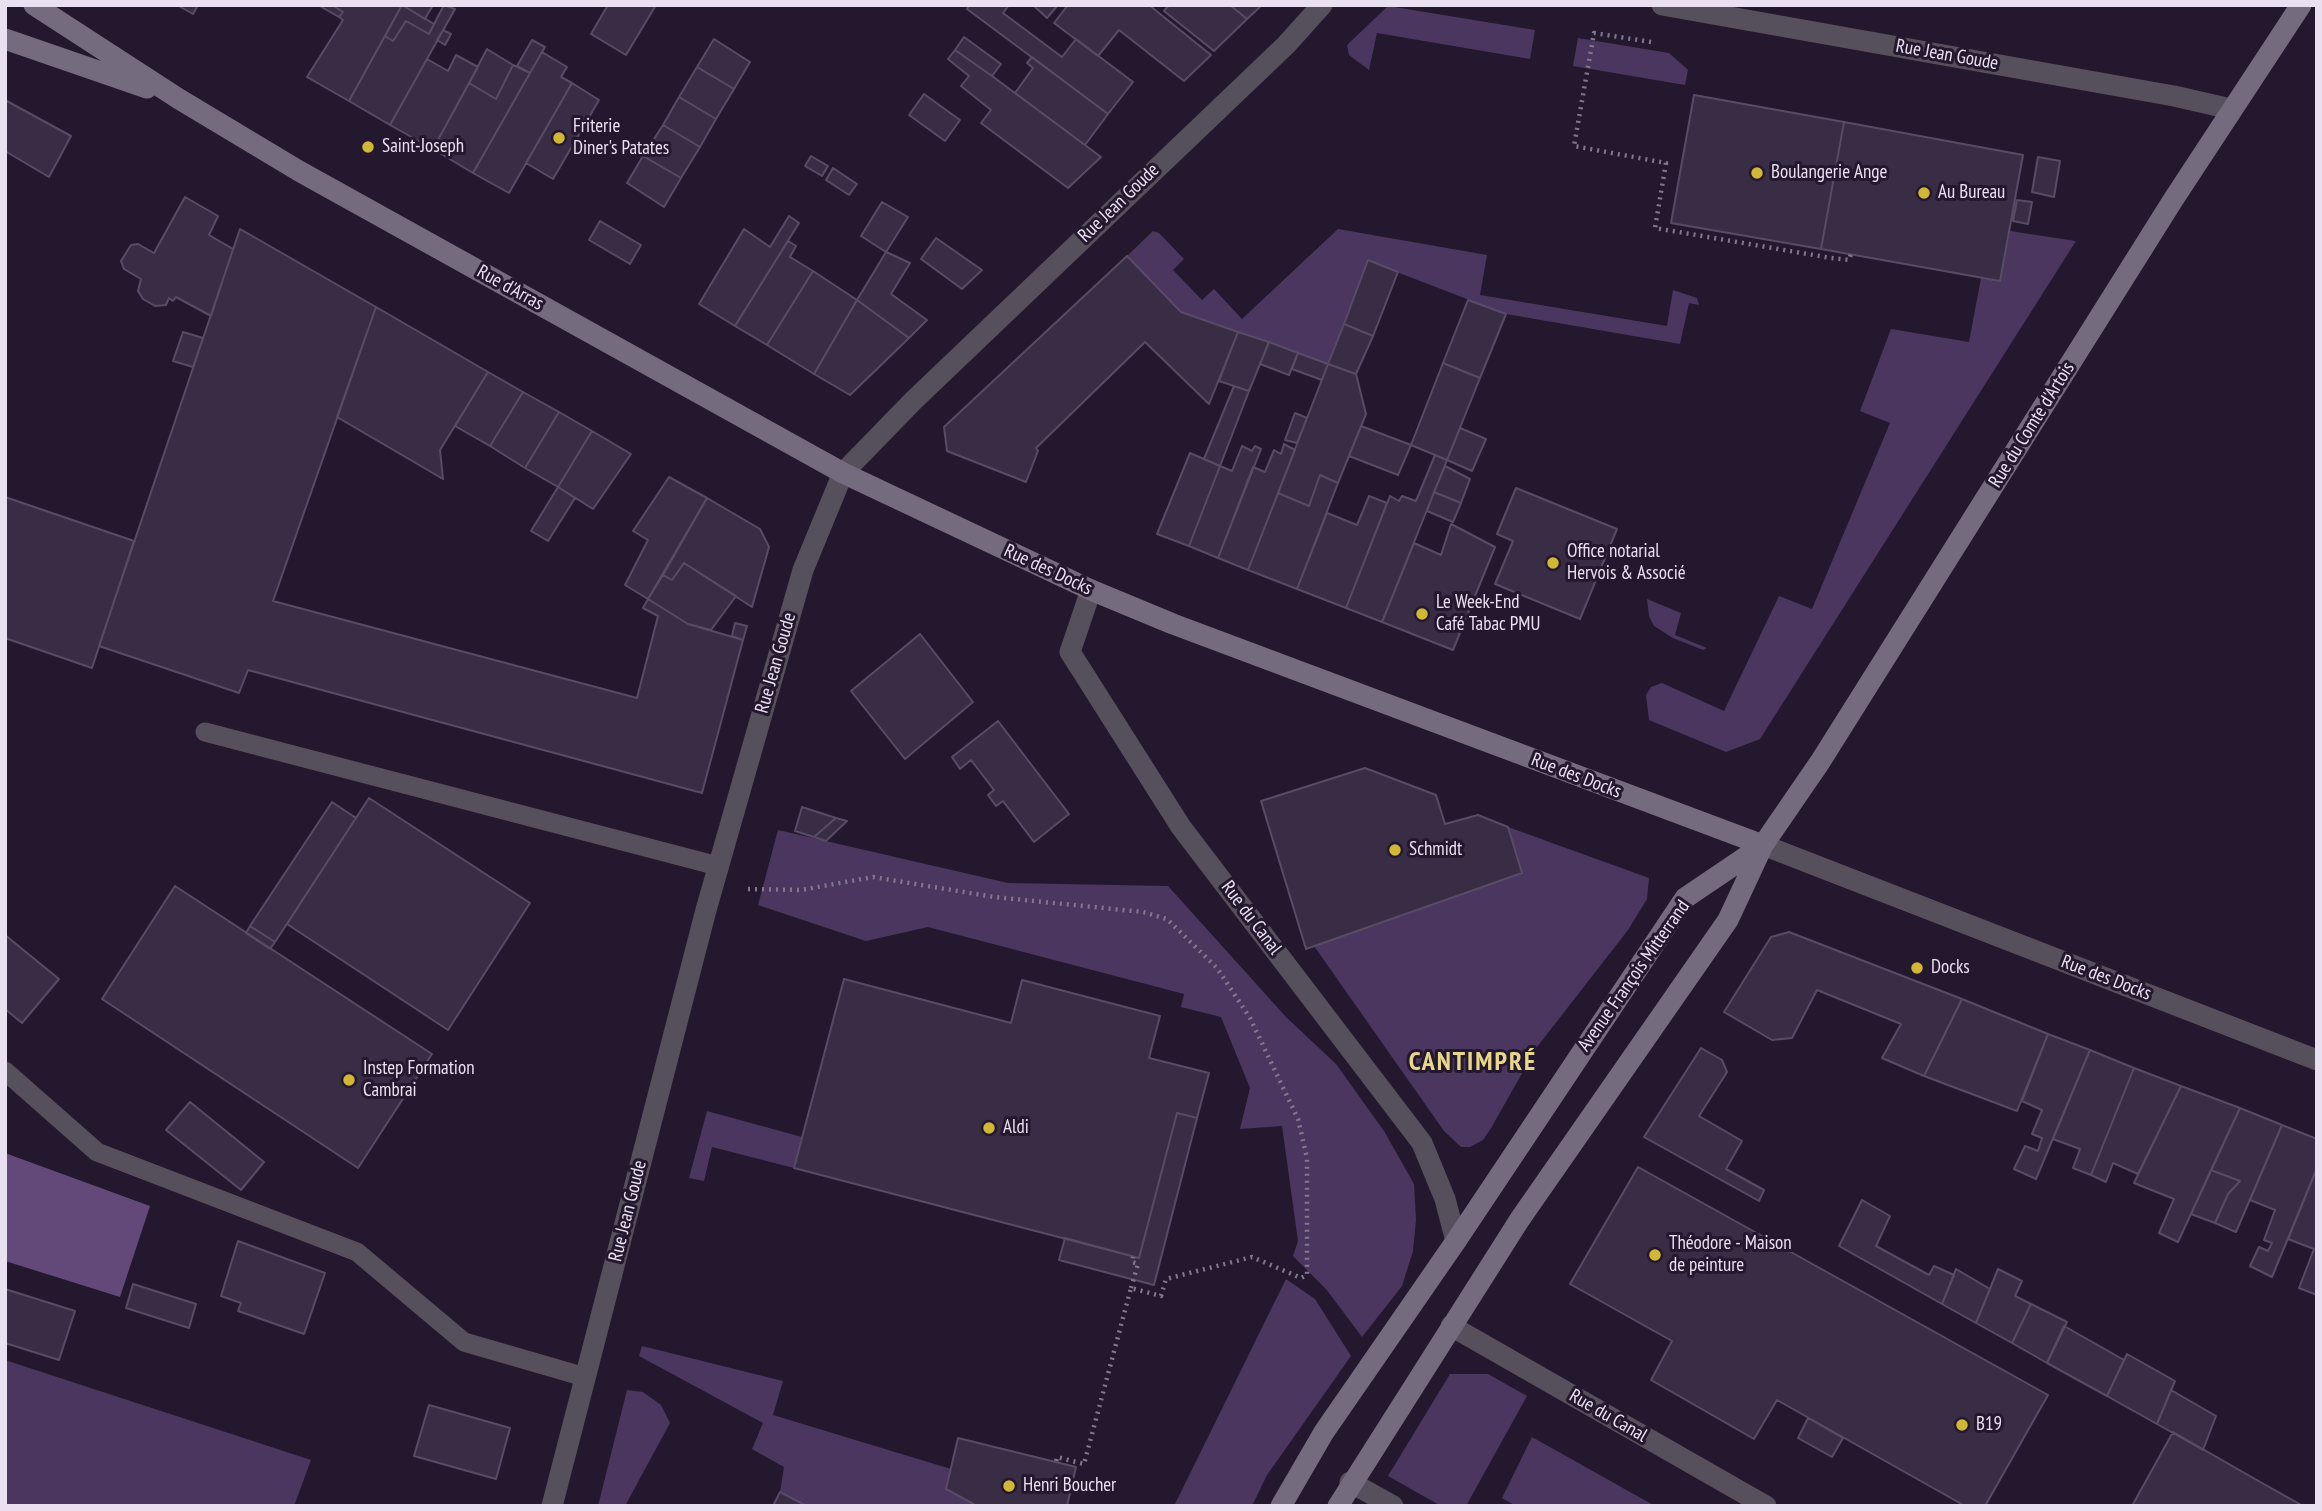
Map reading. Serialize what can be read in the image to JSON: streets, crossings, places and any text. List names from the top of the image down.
{
  "streets": {
    "main road": [
      "Rue d'Arras",
      "Rue du Comte d'Artois",
      "Rue des Docks",
      "Avenue François Mitterrand"
    ],
    "street": ["Rue Jean Goude", "Rue du Canal"]
  },
  "crossings": [
    ["Rue Jean Goude", "Rue d'Arras"],
    ["Rue Jean Goude", "Rue du Comte d'Artois"],
    ["Rue Jean Goude", "Rue des Docks"],
    ["Rue d'Arras", "Rue des Docks"],
    ["Rue du Comte d'Artois", "Rue des Docks"],
    ["Rue du Comte d'Artois", "Avenue François Mitterrand"],
    ["Rue des Docks", "Rue du Canal"],
    ["Rue des Docks", "Avenue François Mitterrand"],
    ["Rue du Canal", "Avenue François Mitterrand"]
  ],
  "districts": ["CANTIMPRÉ"],
  "places": [
    "Friterie Diner's Patates",
    "Saint-Joseph",
    "Boulangerie Ange",
    "Au Bureau",
    "Office notarial Hervois & Associé",
    "Le Week-End Café Tabac PMU",
    "Schmidt",
    "Docks",
    "Instep Formation Cambrai",
    "Aldi",
    "Théodore - Maison de peinture",
    "B19",
    "Henri Boucher"
  ]
}
